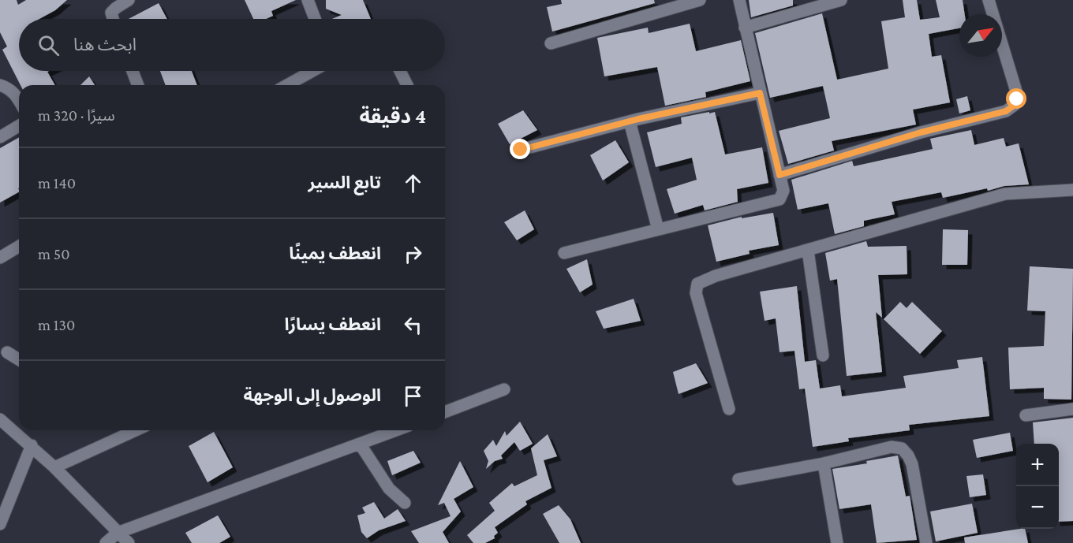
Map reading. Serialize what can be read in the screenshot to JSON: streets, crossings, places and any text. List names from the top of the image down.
{
  "north": "top right",
  "page": {
    "search": "ابحث هنا",
    "heading": ["4 دقيقة", "سيرًا · 320 m"],
    "list": [
      ["تابع السير", "140 m"],
      ["انعطف يمينًا", "50 m"],
      ["انعطف يسارًا", "130 m"],
      "الوصول إلى الوجهة"
    ],
    "map_buttons": ["+", "−"]
  }
}
